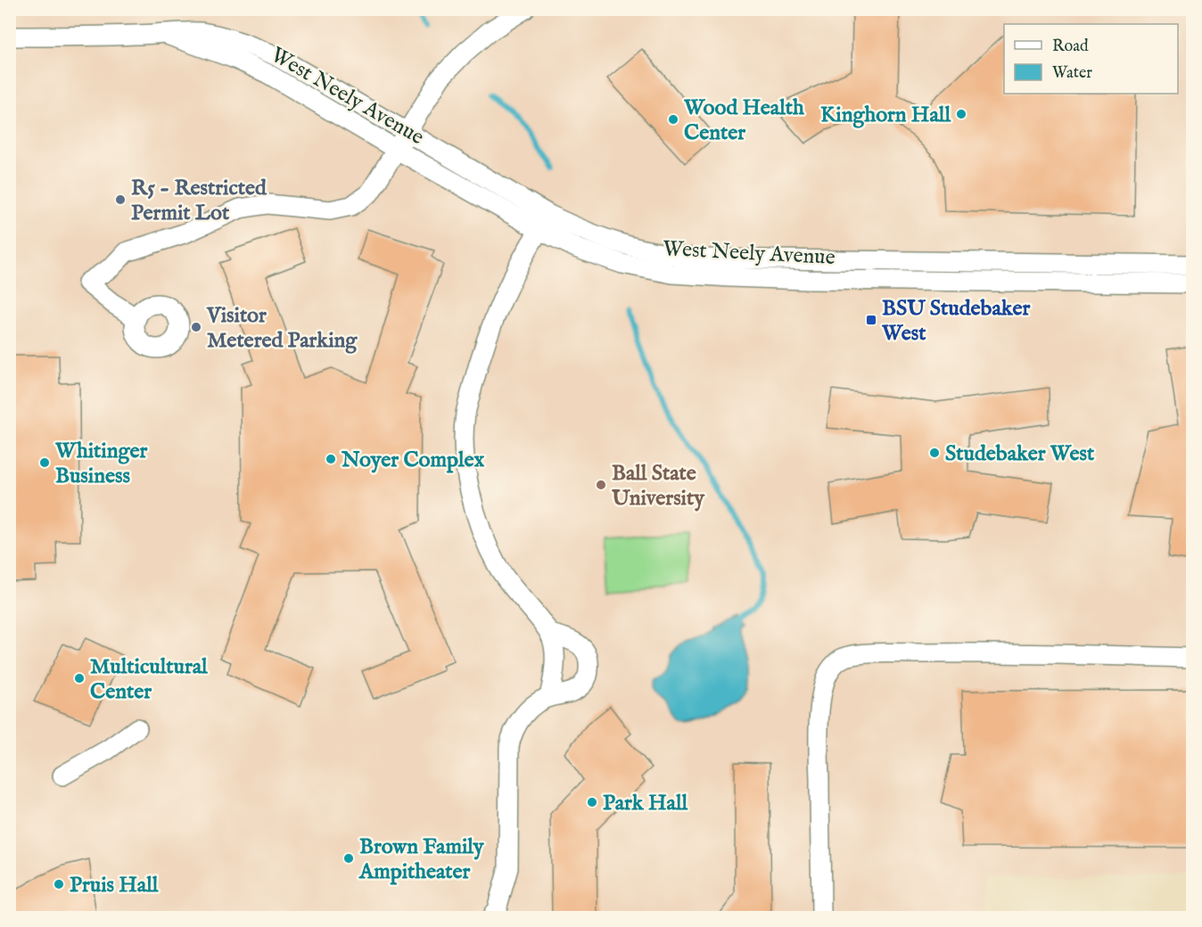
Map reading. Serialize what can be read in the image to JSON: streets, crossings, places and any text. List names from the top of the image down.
{
  "streets": {
    "street": ["West Neely Avenue"]
  },
  "places": {
    "other": [
      "Kinghorn Hall",
      "Wood Health Center",
      "R5 - Restricted Permit Lot",
      "Visitor Metered Parking",
      "Studebaker West",
      "Noyer Complex",
      "Whitinger Business",
      "Ball State University",
      "Multicultural Center",
      "Park Hall",
      "Brown Family Ampitheater",
      "Pruis Hall"
    ],
    "transit": ["BSU Studebaker West"]
  },
  "legend": ["Road", "Water"]
}
